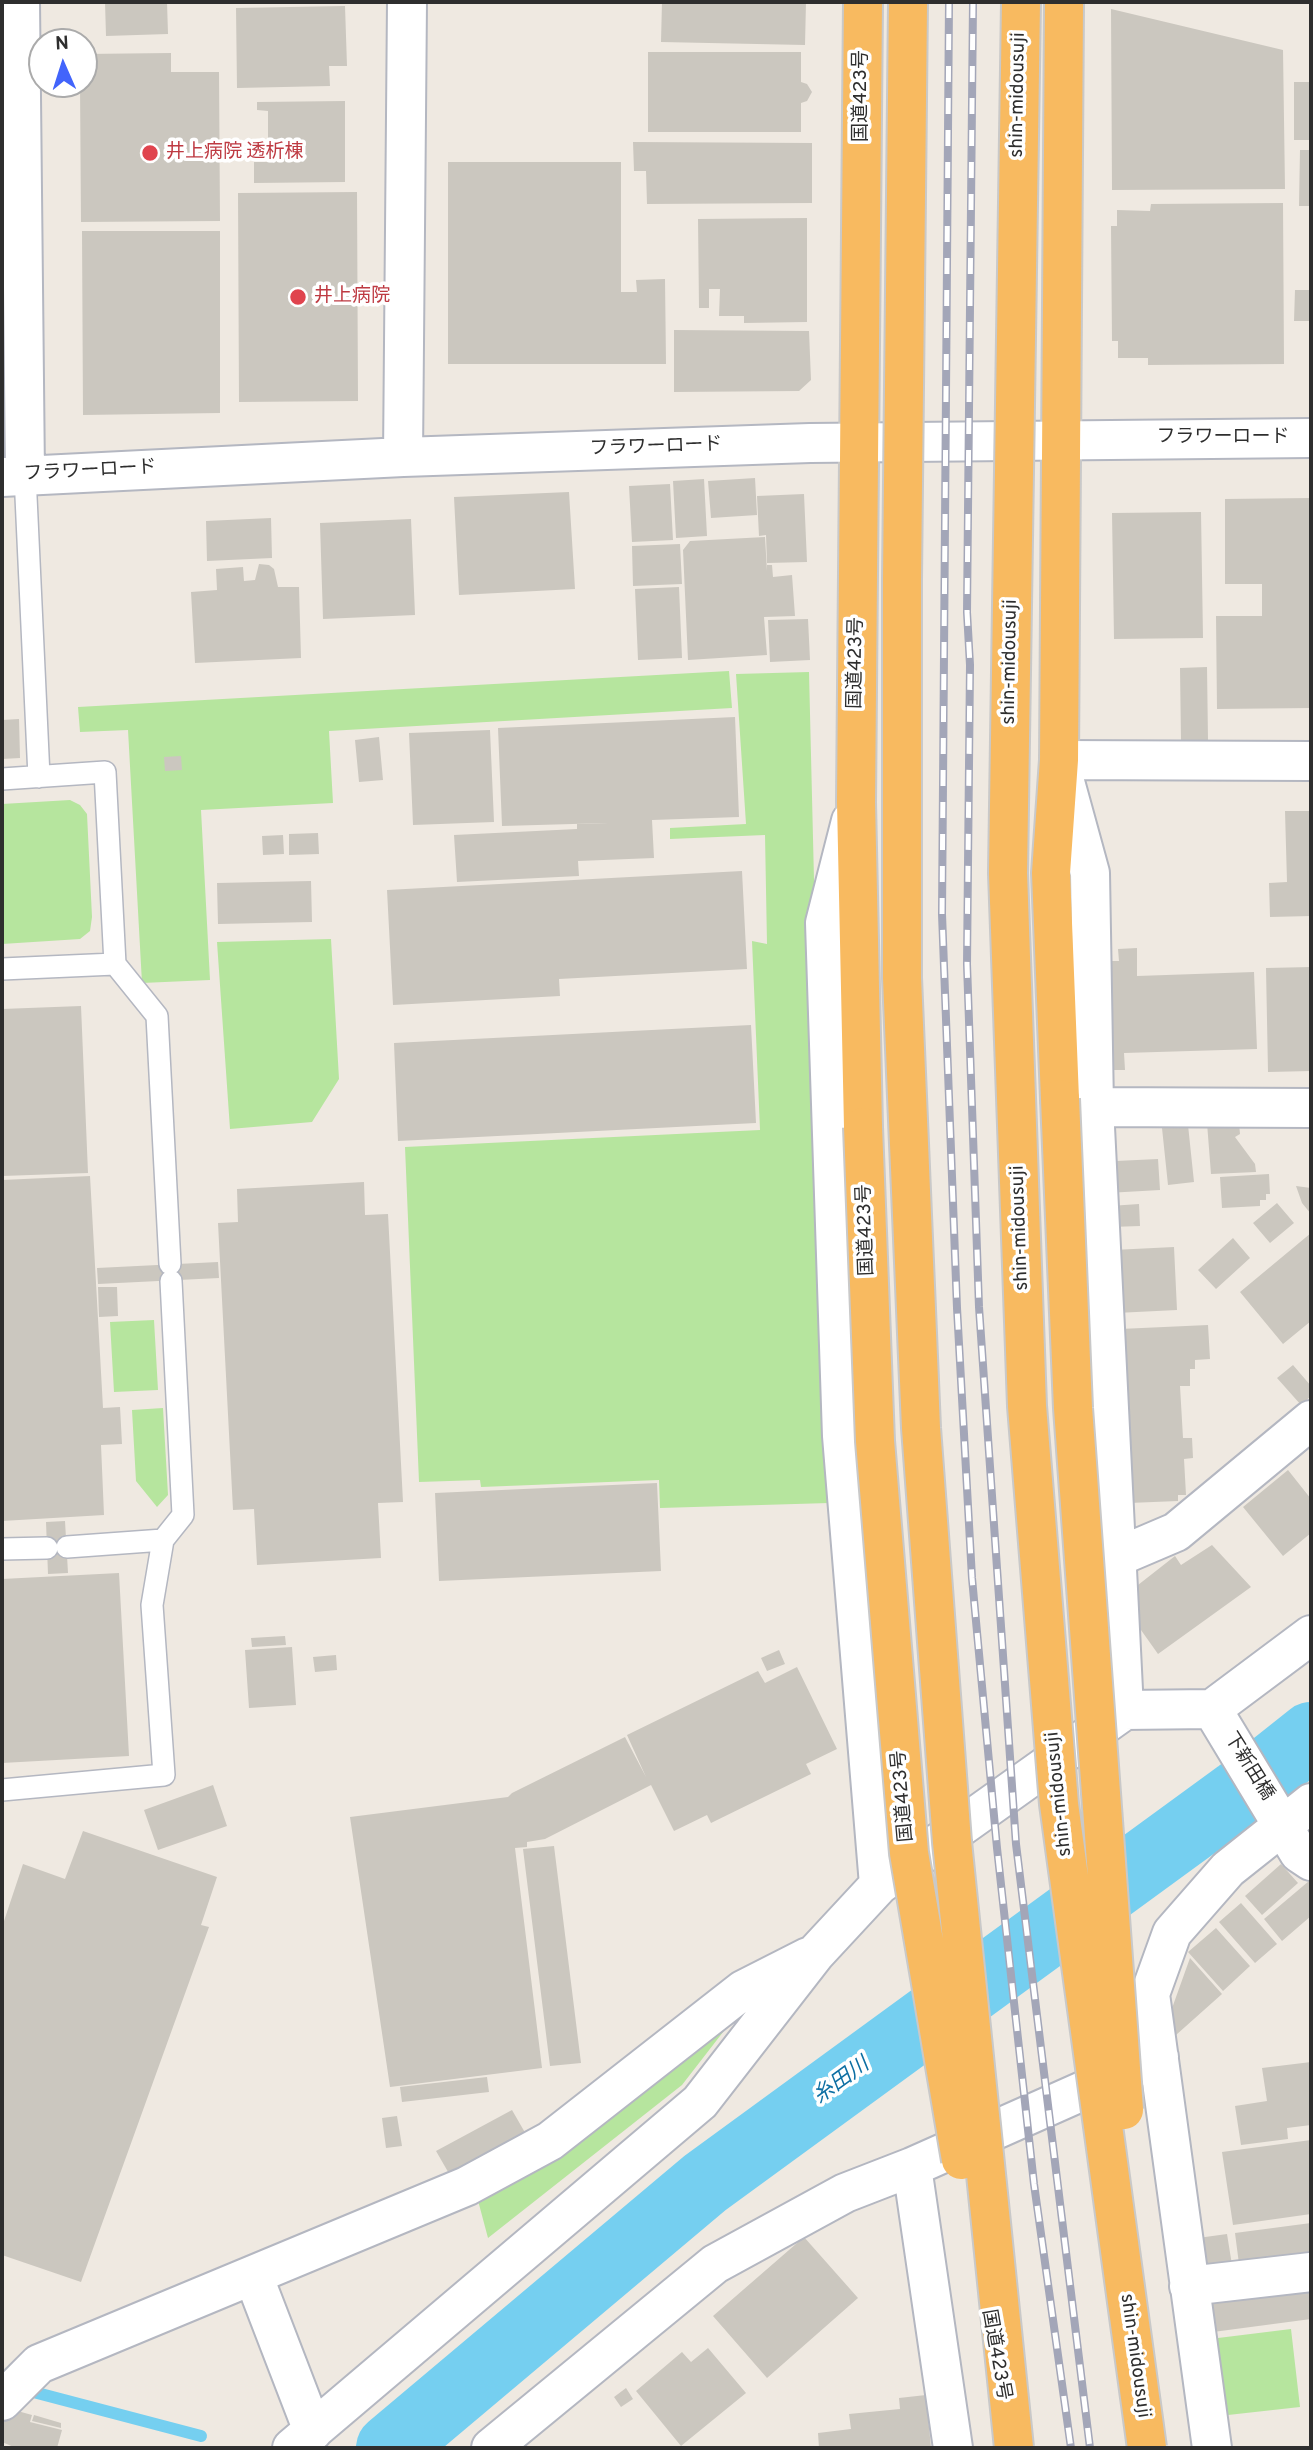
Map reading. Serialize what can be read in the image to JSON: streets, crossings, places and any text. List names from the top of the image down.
{
  "streets": {
    "highway": ["shin-midousuji", "国道423号"],
    "street": ["フラワーロード", "下新田橋"]
  },
  "crossings": [
    ["国道423号", "フラワーロード"]
  ],
  "water": ["糸田川"],
  "places": ["井上病院 透析棟", "井上病院"],
  "north": "top"
}
